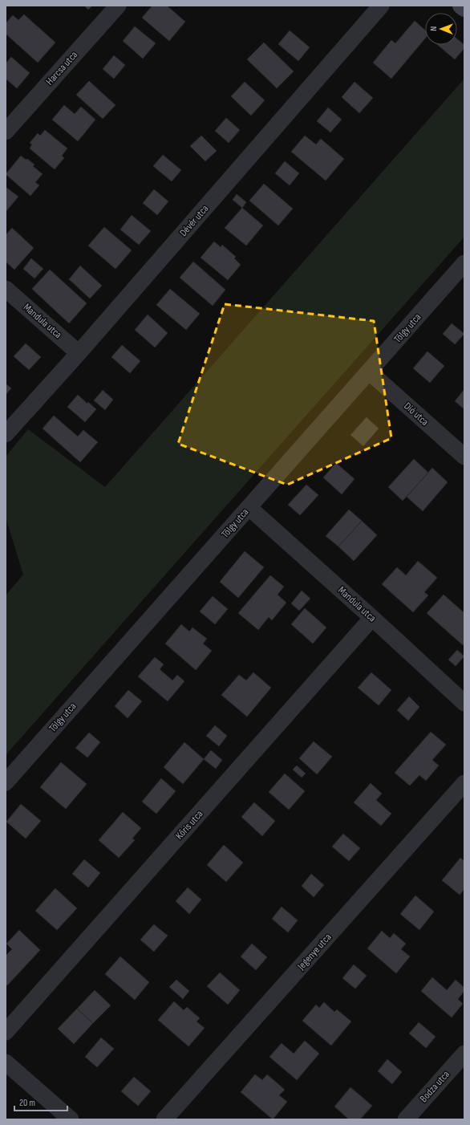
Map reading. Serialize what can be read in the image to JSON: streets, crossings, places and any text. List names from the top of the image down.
{
  "streets": {
    "street": [
      "Harcsa utca",
      "Dévér utca",
      "Mandula utca",
      "Tölgy utca",
      "Dió utca",
      "Kőris utca",
      "Jegenye utca",
      "Bodza utca"
    ]
  },
  "crossings": [
    ["Dévér utca", "Mandula utca"],
    ["Mandula utca", "Tölgy utca"],
    ["Mandula utca", "Kőris utca"],
    ["Tölgy utca", "Dió utca"]
  ],
  "scale_bar": "20 m",
  "north": "left"
}
